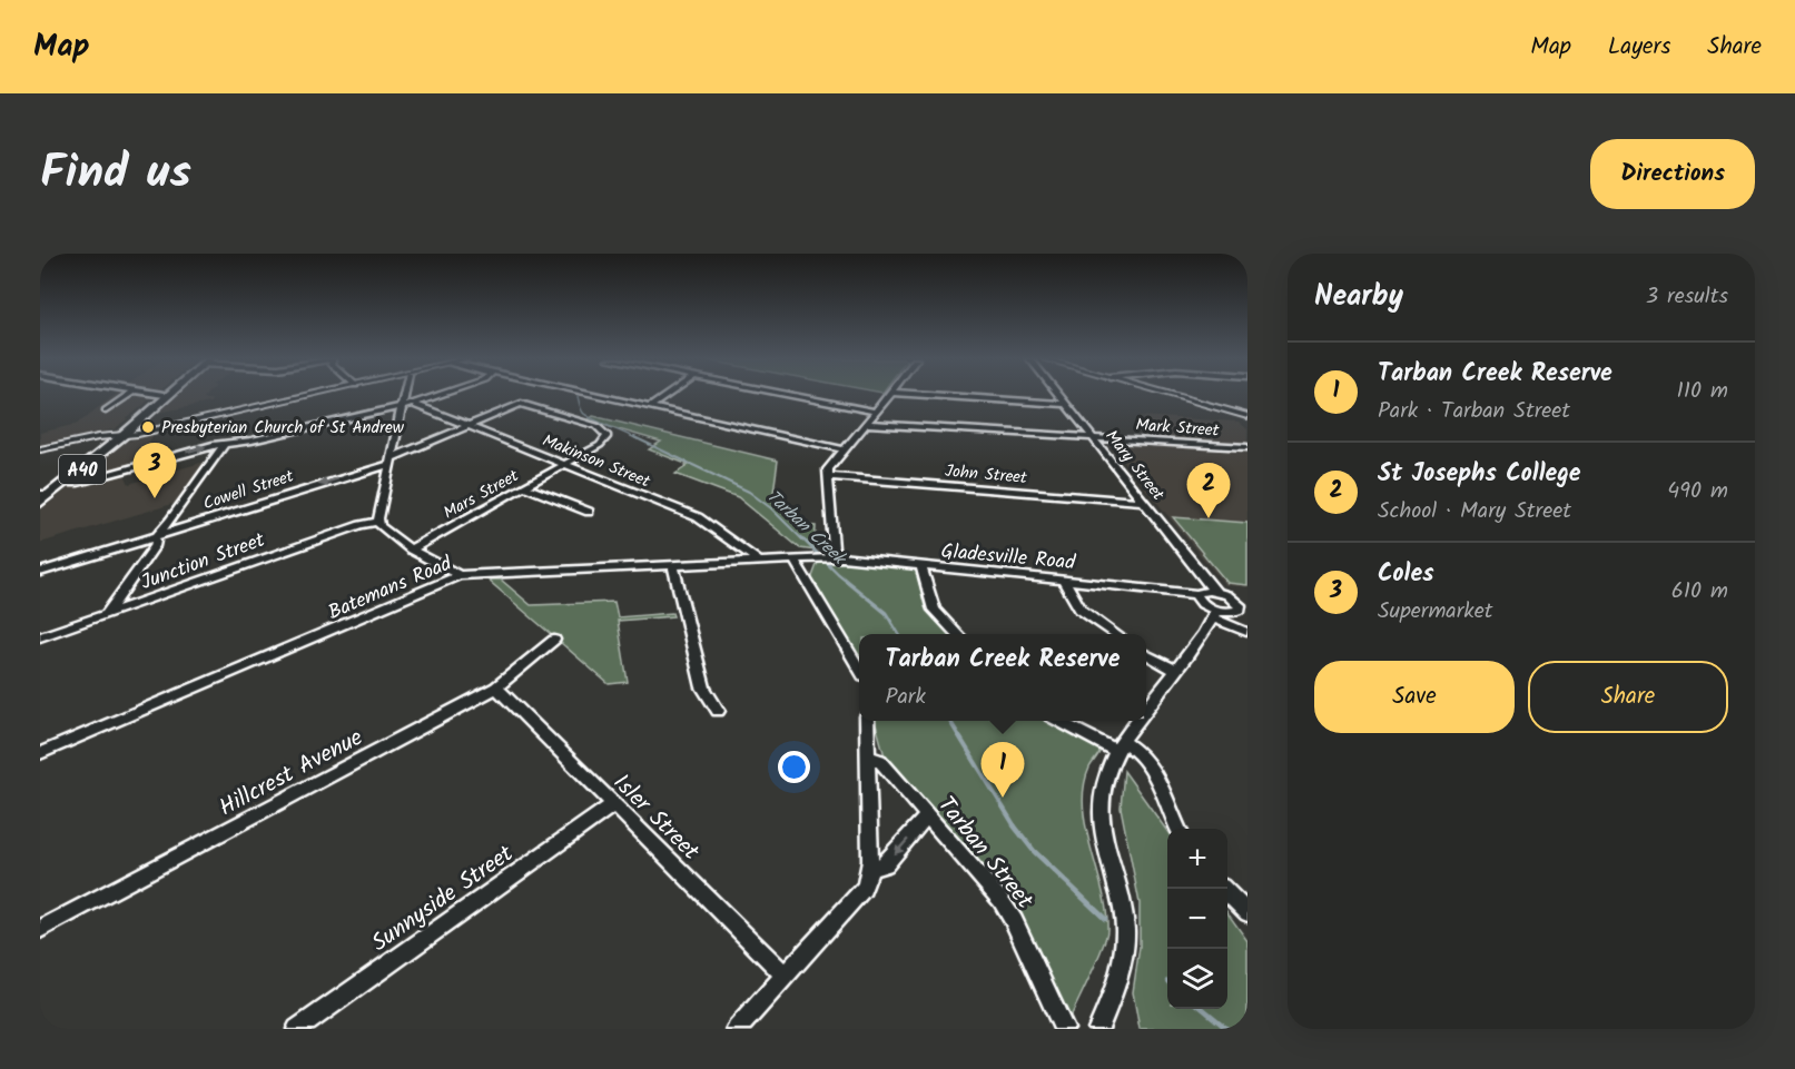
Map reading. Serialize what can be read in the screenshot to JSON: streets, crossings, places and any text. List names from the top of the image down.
{
  "streets": {
    "highway": ["A40"],
    "street": [
      "Mark Street",
      "Makinson Street",
      "Mary Street",
      "John Street",
      "Cowell Street",
      "Mars Street",
      "Gladesville Road",
      "Junction Street",
      "Batemans Road",
      "Hillcrest Avenue",
      "Isler Street",
      "Tarban Street",
      "Sunnyside Street"
    ]
  },
  "crossings": [
    ["Mark Street", "Mary Street"],
    ["Makinson Street", "Cowell Street"],
    ["Makinson Street", "Mars Street"],
    ["Makinson Street", "Batemans Road"],
    ["Mary Street", "John Street"],
    ["Mary Street", "Gladesville Road"],
    ["Cowell Street", "Mars Street"],
    ["Gladesville Road", "Batemans Road"],
    ["Hillcrest Avenue", "Isler Street"],
    ["Isler Street", "Sunnyside Street"]
  ],
  "water": ["Tarban Creek"],
  "places": ["Presbyterian Church of St Andrew"],
  "page": {
    "header": "Map",
    "nav": ["Map", "Layers", "Share"],
    "title": "Find us",
    "buttons": [
      "Directions",
      ["Save", "Share"]
    ],
    "heading": ["Nearby", "3 results"],
    "list": [
      {
        "mark": "1",
        "name": "Tarban Creek Reserve",
        "note": "Park · Tarban Street",
        "value": "110 m"
      },
      {
        "mark": "2",
        "name": "St Josephs College",
        "note": "School · Mary Street",
        "value": "490 m"
      },
      {
        "mark": "3",
        "name": "Coles",
        "note": "Supermarket",
        "value": "610 m"
      }
    ],
    "pins": ["3", "2", "1"],
    "popup": ["Tarban Creek Reserve", "Park"],
    "map_buttons": ["+", "−"]
  }
}
